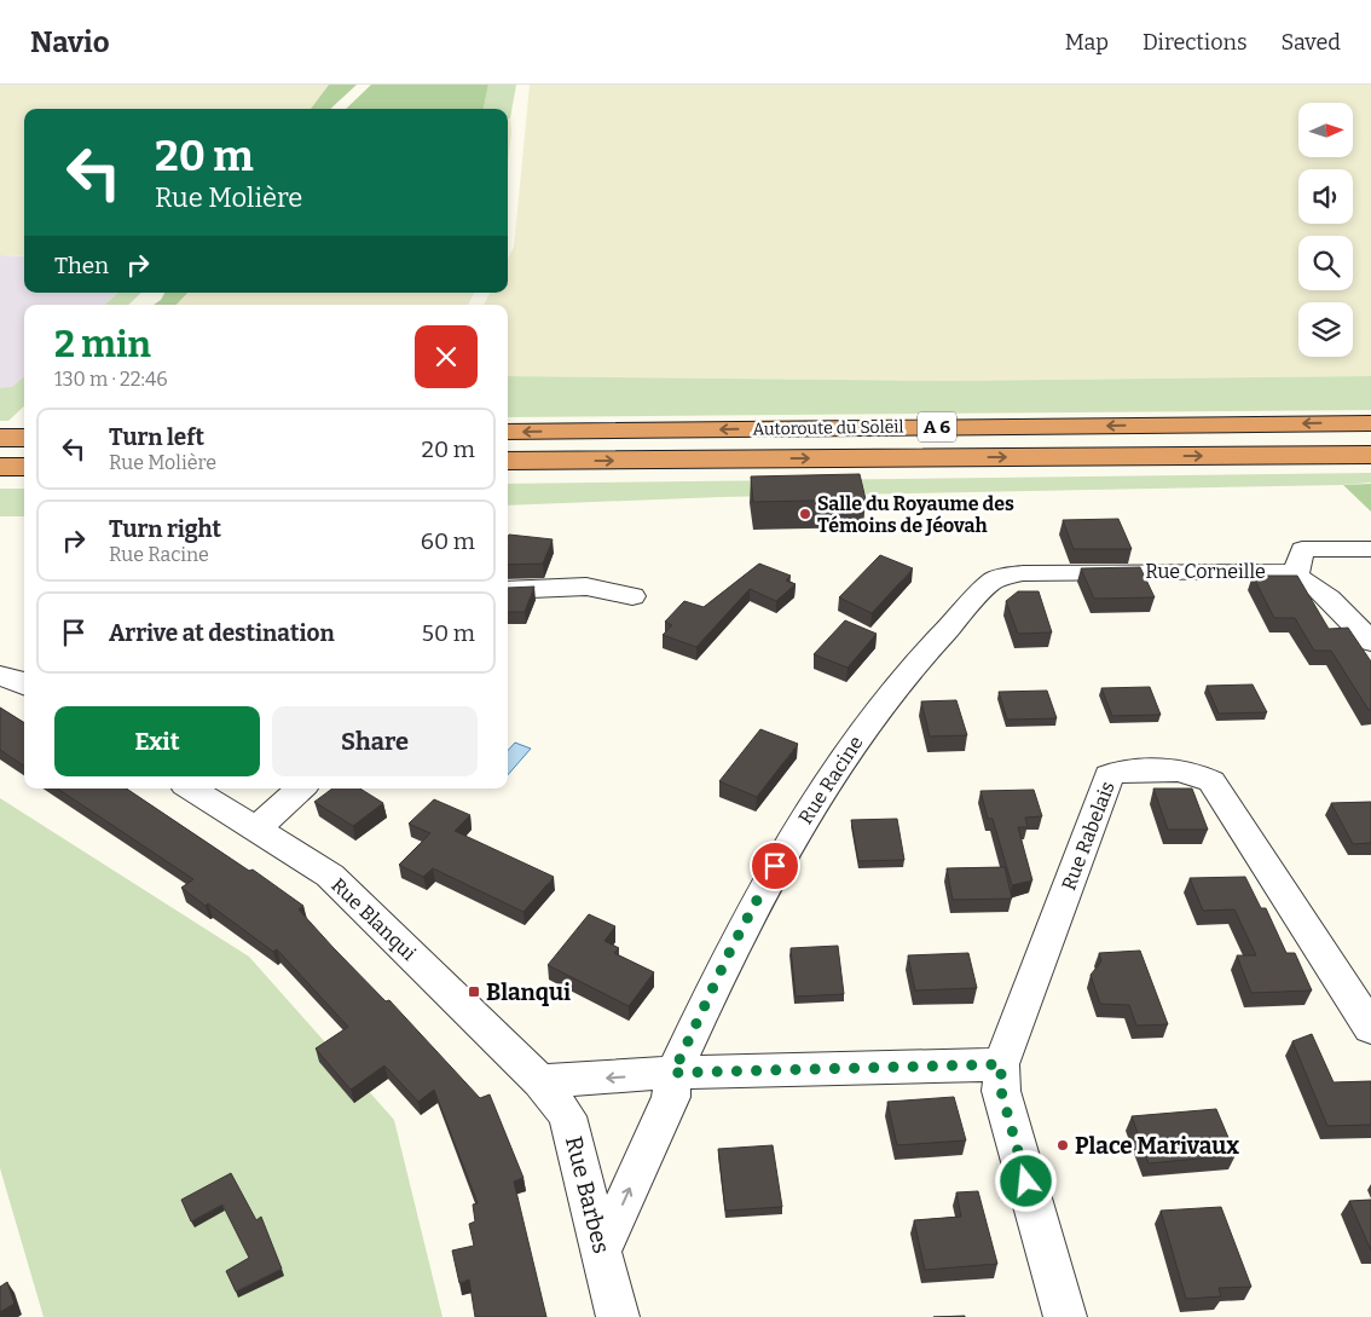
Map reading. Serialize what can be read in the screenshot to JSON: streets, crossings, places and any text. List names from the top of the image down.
{
  "streets": {
    "highway": ["A 6", "Autoroute du Soleil"],
    "street": [
      "Rue Corneille",
      "Rue Racine",
      "Rue Rabelais",
      "Rue Blanqui",
      "Rue Barbes"
    ]
  },
  "crossings": [
    ["Rue Corneille", "Rue Racine"],
    ["Rue Racine", "Rue Barbes"],
    ["Rue Blanqui", "Rue Barbes"]
  ],
  "places": {
    "other": ["Salle du Royaume des Témoins de Jéovah", "Place Marivaux"],
    "transit": ["Blanqui"]
  },
  "north": "right",
  "page": {
    "header": "Navio",
    "nav": ["Map", "Directions", "Saved"],
    "turn": ["20 m", "Rue Molière"],
    "then": "Then",
    "heading": ["2 min", "130 m · 22:46"],
    "list": [
      {
        "name": "Turn left",
        "note": "Rue Molière",
        "value": "20 m"
      },
      {
        "name": "Turn right",
        "note": "Rue Racine",
        "value": "60 m"
      },
      {
        "name": "Arrive at destination",
        "value": "50 m"
      }
    ],
    "buttons": ["Exit", "Share"]
  }
}
